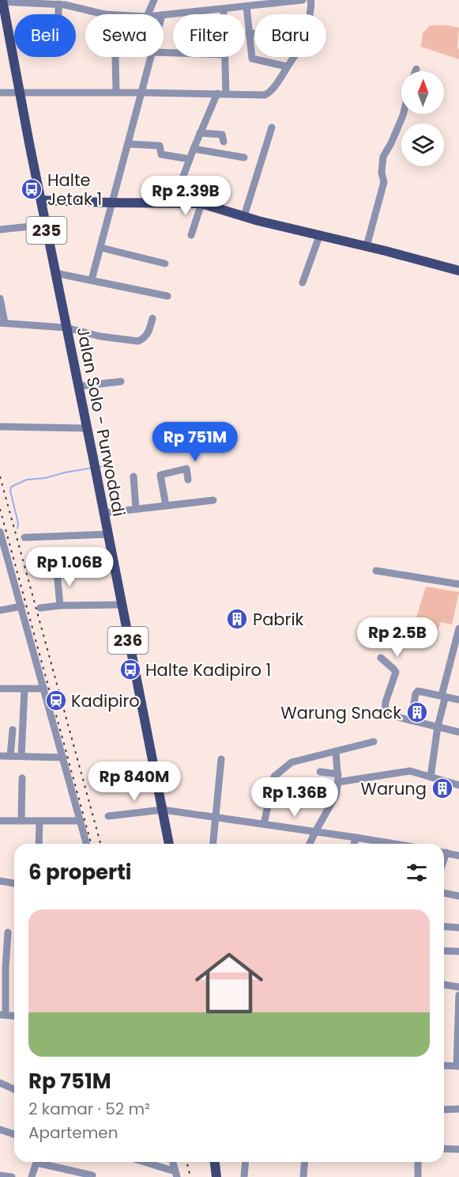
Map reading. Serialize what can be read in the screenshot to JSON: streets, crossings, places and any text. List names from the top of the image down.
{
  "streets": {
    "main road": ["235", "Jalan Solo - Purwodadi", "236"]
  },
  "places": {
    "bus stop": ["Halte Jetak 1", "Halte Kadipiro 1"],
    "building": ["Pabrik", "Warung Snack", "Warung"],
    "station": ["Kadipiro"]
  },
  "north": "top",
  "page": {
    "chip": [
      "Beli",
      "Sewa",
      "Filter",
      "Baru"
    ],
    "price": [
      "Rp 2.39B",
      "Rp 751M",
      "Rp 1.06B",
      "Rp 2.5B",
      "Rp 840M",
      "Rp 1.36B"
    ],
    "heading": "6 properti",
    "list": [
      {
        "name": "Rp 751M",
        "note": "2 kamar · 52 m² · Apartemen"
      }
    ]
  }
}
